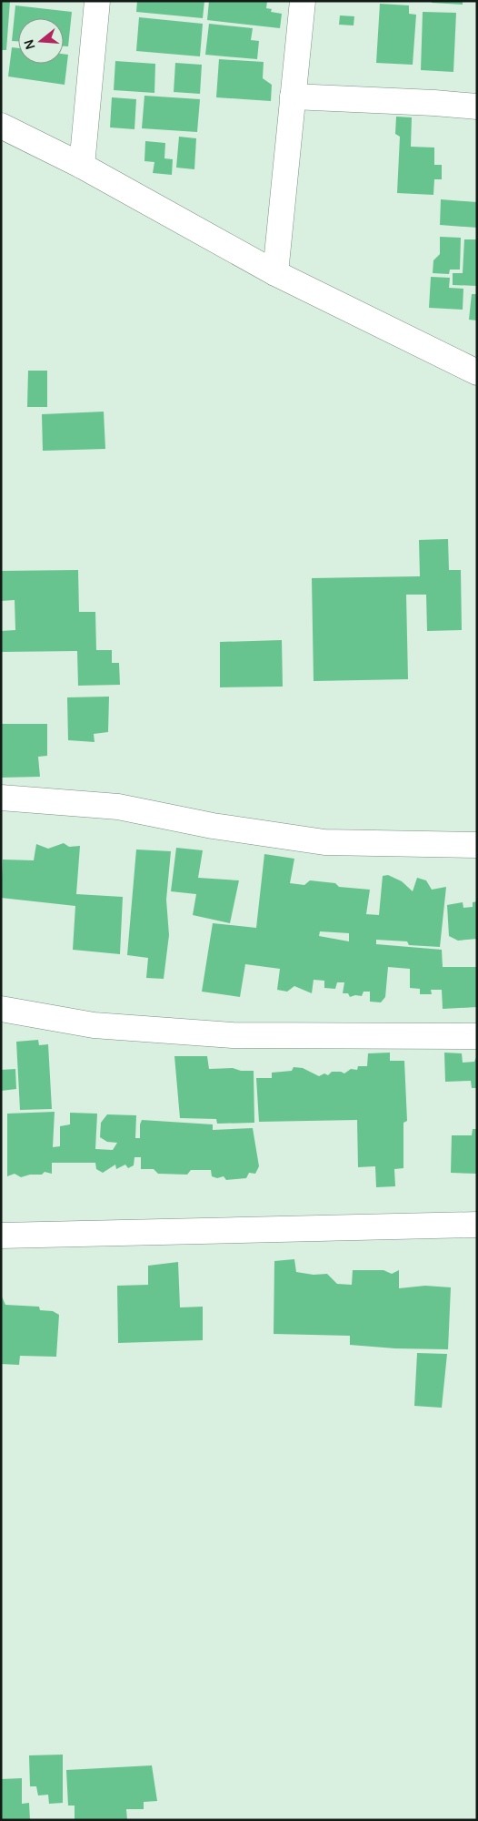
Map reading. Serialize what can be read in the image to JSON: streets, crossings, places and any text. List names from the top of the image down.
{
  "north": "left"
}
